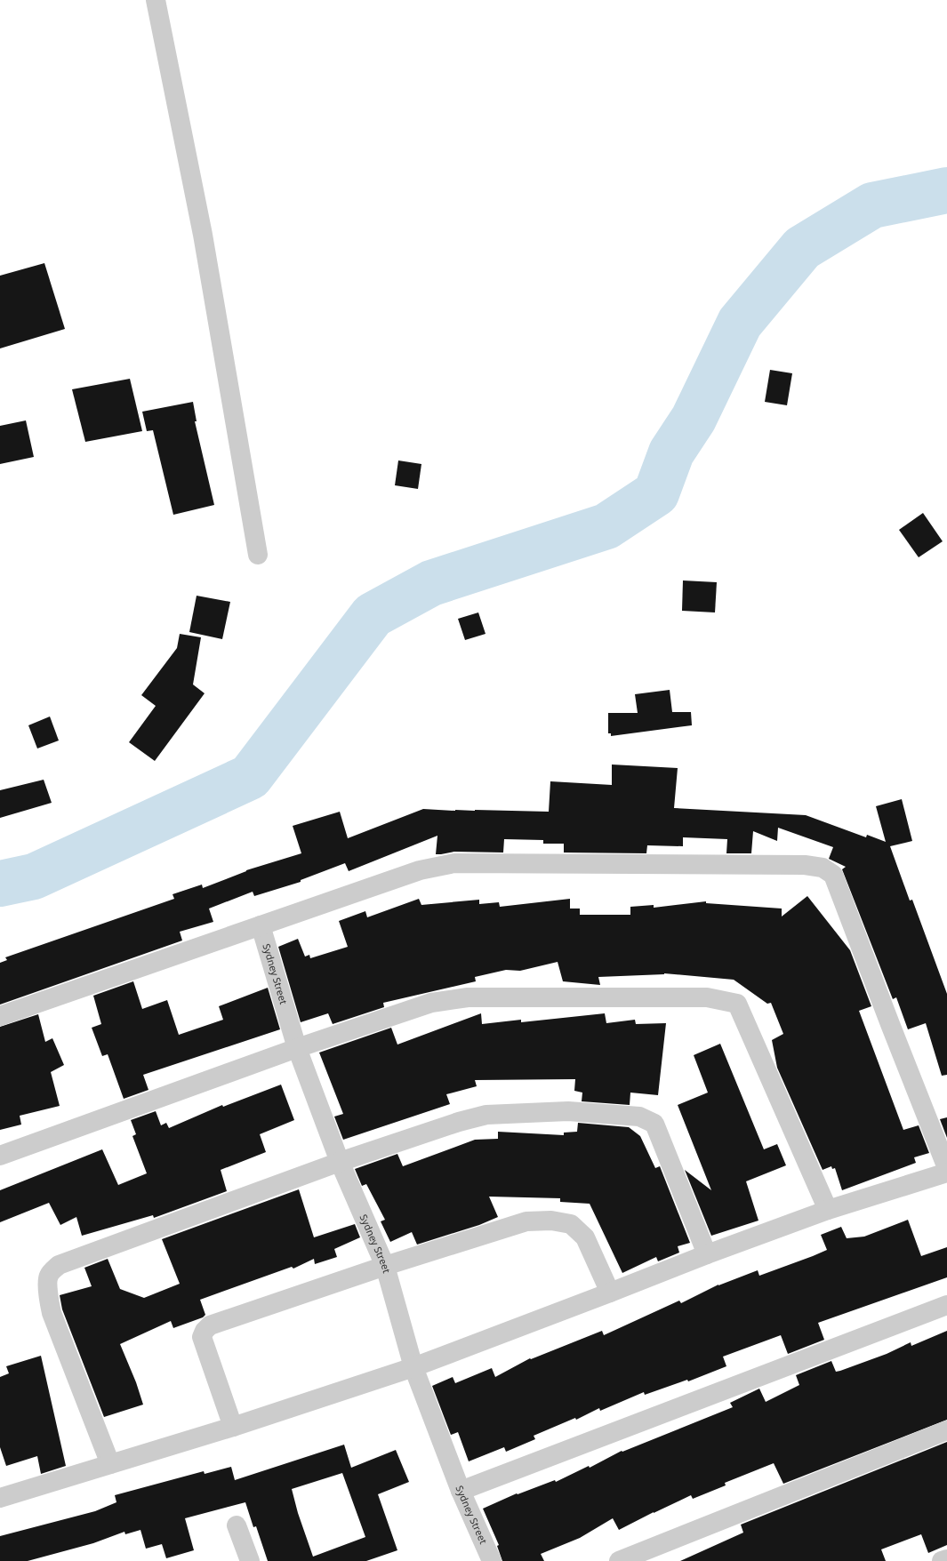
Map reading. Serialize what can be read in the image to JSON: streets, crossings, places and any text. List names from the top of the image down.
{
  "streets": {
    "street": ["Sydney Street"]
  }
}
